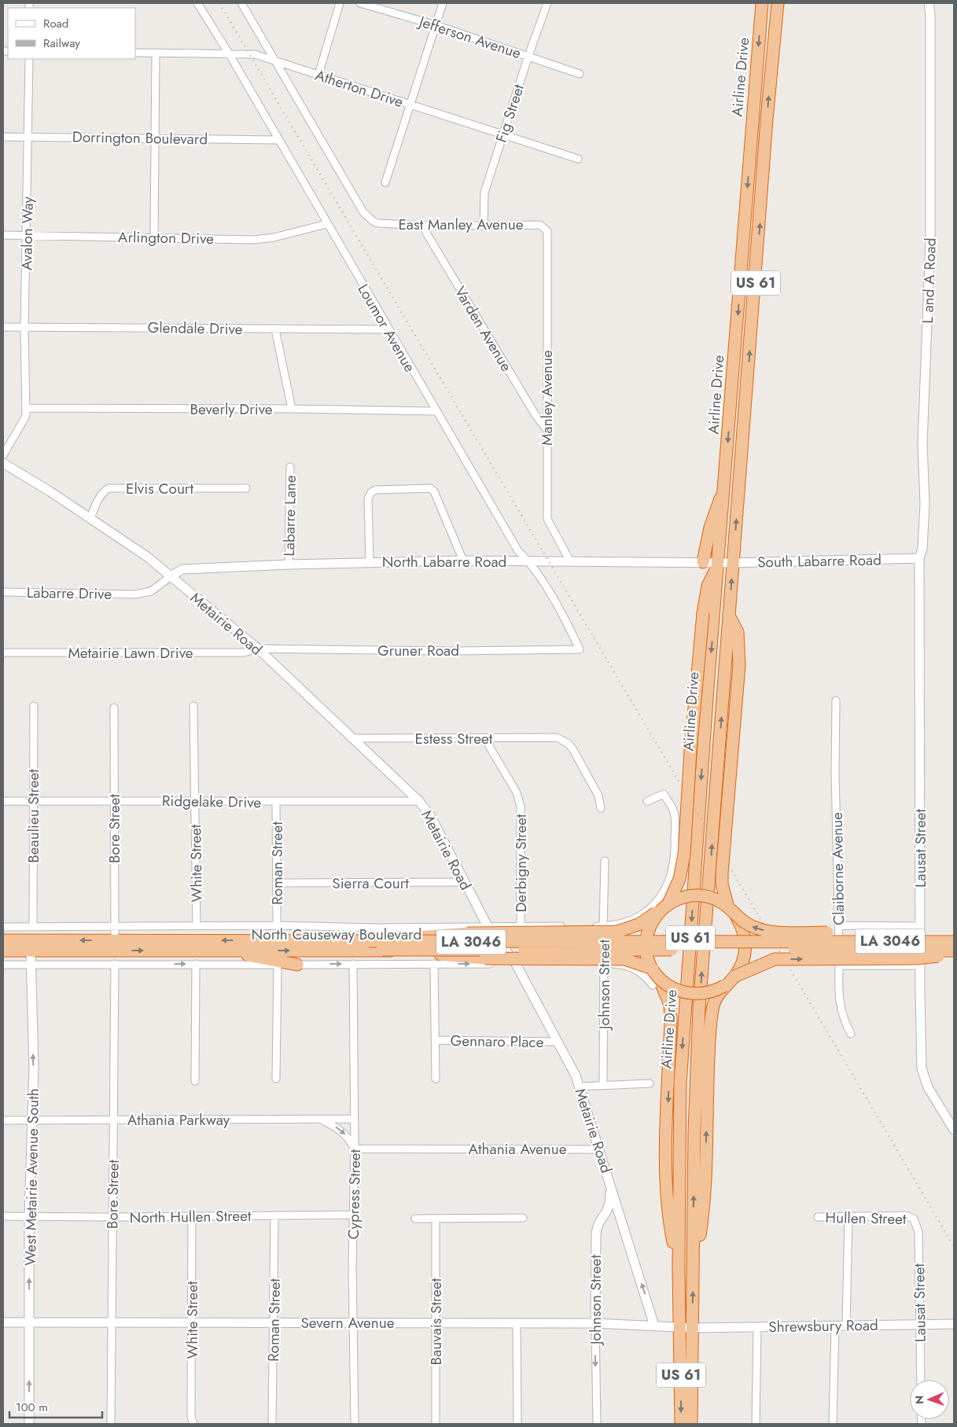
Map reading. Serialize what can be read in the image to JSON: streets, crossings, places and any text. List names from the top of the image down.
{
  "streets": {
    "highway": [
      "Airline Drive",
      "US 61",
      "North Causeway Boulevard",
      "LA 3046"
    ],
    "street": [
      "Jefferson Avenue",
      "Atherton Drive",
      "Fig Street",
      "Dorrington Boulevard",
      "East Manley Avenue",
      "Avalon Way",
      "Arlington Drive",
      "L and A Road",
      "Glendale Drive",
      "Loumor Avenue",
      "Varden Avenue",
      "Manley Avenue",
      "Beverly Drive",
      "Elvis Court",
      "Labarre Lane",
      "South Labarre Road",
      "North Labarre Road",
      "Labarre Drive",
      "Metairie Road",
      "Gruner Road",
      "Metairie Lawn Drive",
      "Estess Street",
      "Ridgelake Drive",
      "Beaulieu Street",
      "Bore Street",
      "Lausat Street",
      "White Street",
      "Roman Street",
      "Derbigny Street",
      "Claiborne Avenue",
      "Sierra Court",
      "Johnson Street",
      "Gennaro Place",
      "Athania Parkway",
      "Athania Avenue",
      "West Metairie Avenue South",
      "Cypress Street",
      "North Hullen Street",
      "Hullen Street",
      "Bauvais Street",
      "Severn Avenue",
      "Shrewsbury Road"
    ]
  },
  "crossings": [
    ["Jefferson Avenue", "Fig Street"],
    ["Airline Drive", "South Labarre Road"],
    ["Airline Drive", "North Labarre Road"],
    ["Airline Drive", "Severn Avenue"],
    ["Airline Drive", "Shrewsbury Road"],
    ["Atherton Drive", "Fig Street"],
    ["Atherton Drive", "East Manley Avenue"],
    ["Atherton Drive", "Loumor Avenue"],
    ["Fig Street", "East Manley Avenue"],
    ["Dorrington Boulevard", "Avalon Way"],
    ["Dorrington Boulevard", "Loumor Avenue"],
    ["East Manley Avenue", "Varden Avenue"],
    ["East Manley Avenue", "Manley Avenue"],
    ["Avalon Way", "Arlington Drive"],
    ["Avalon Way", "Glendale Drive"],
    ["Avalon Way", "Beverly Drive"],
    ["Arlington Drive", "Loumor Avenue"],
    ["L and A Road", "South Labarre Road"],
    ["L and A Road", "Lausat Street"],
    ["Glendale Drive", "Loumor Avenue"],
    ["Loumor Avenue", "Beverly Drive"],
    ["Loumor Avenue", "North Labarre Road"],
    ["Loumor Avenue", "Gruner Road"],
    ["Varden Avenue", "Manley Avenue"],
    ["Manley Avenue", "North Labarre Road"],
    ["Elvis Court", "Metairie Road"],
    ["Labarre Lane", "North Labarre Road"],
    ["South Labarre Road", "North Labarre Road"],
    ["South Labarre Road", "Lausat Street"],
    ["North Labarre Road", "Labarre Drive"],
    ["North Labarre Road", "Metairie Road"],
    ["Labarre Drive", "Metairie Road"],
    ["Metairie Road", "Gruner Road"],
    ["Metairie Road", "Metairie Lawn Drive"],
    ["Metairie Road", "Estess Street"],
    ["Metairie Road", "Ridgelake Drive"],
    ["Metairie Road", "Sierra Court"],
    ["Metairie Road", "North Causeway Boulevard"],
    ["Metairie Road", "Johnson Street"],
    ["Metairie Road", "Gennaro Place"],
    ["Metairie Road", "Athania Avenue"],
    ["Metairie Road", "Severn Avenue"],
    ["Gruner Road", "Metairie Lawn Drive"],
    ["Estess Street", "Derbigny Street"],
    ["Ridgelake Drive", "Beaulieu Street"],
    ["Ridgelake Drive", "Bore Street"],
    ["Ridgelake Drive", "White Street"],
    ["Ridgelake Drive", "Roman Street"],
    ["Beaulieu Street", "North Causeway Boulevard"],
    ["Bore Street", "North Causeway Boulevard"],
    ["Bore Street", "Athania Parkway"],
    ["Bore Street", "North Hullen Street"],
    ["Bore Street", "Severn Avenue"],
    ["Lausat Street", "Hullen Street"],
    ["Lausat Street", "Shrewsbury Road"],
    ["White Street", "North Causeway Boulevard"],
    ["White Street", "North Hullen Street"],
    ["White Street", "Severn Avenue"],
    ["Roman Street", "Sierra Court"],
    ["Roman Street", "North Causeway Boulevard"],
    ["Roman Street", "North Hullen Street"],
    ["Roman Street", "Severn Avenue"],
    ["Derbigny Street", "North Causeway Boulevard"],
    ["North Causeway Boulevard", "Johnson Street"],
    ["North Causeway Boulevard", "West Metairie Avenue South"],
    ["North Causeway Boulevard", "Cypress Street"],
    ["Johnson Street", "Severn Avenue"],
    ["Athania Parkway", "West Metairie Avenue South"],
    ["Athania Parkway", "Cypress Street"],
    ["Athania Avenue", "Cypress Street"],
    ["West Metairie Avenue South", "North Hullen Street"],
    ["West Metairie Avenue South", "Severn Avenue"],
    ["Cypress Street", "North Hullen Street"],
    ["Cypress Street", "Severn Avenue"],
    ["Bauvais Street", "Severn Avenue"],
    ["Severn Avenue", "Shrewsbury Road"]
  ],
  "one_way": ["West Metairie Avenue South"],
  "legend": ["Road", "Railway"],
  "scale_bar": "100 m",
  "north": "left"
}
